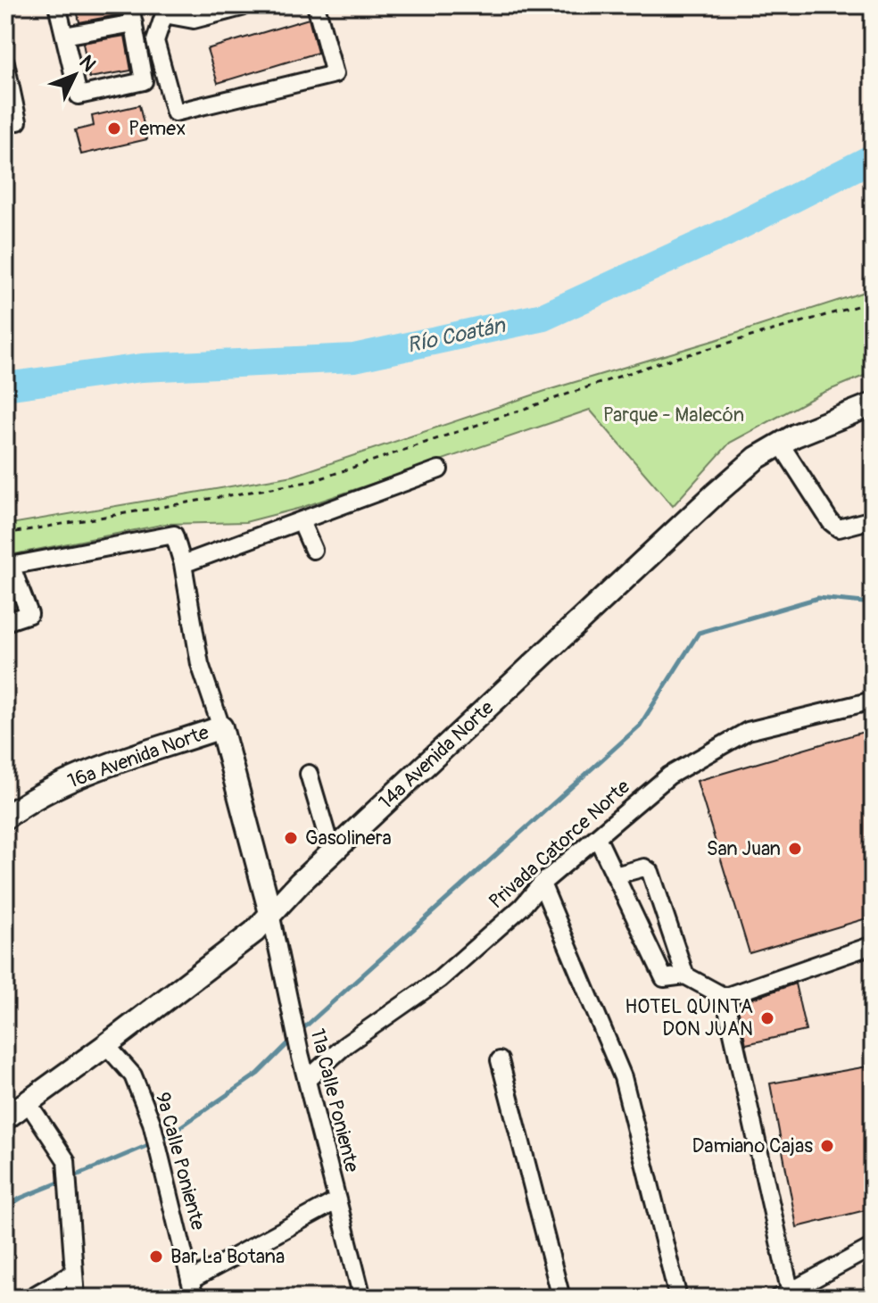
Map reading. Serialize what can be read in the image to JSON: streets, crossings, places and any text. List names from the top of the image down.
{
  "streets": {
    "main road": ["14a Avenida Norte", "16a Avenida Norte"],
    "street": ["Privada Catorce Norte", "11a Calle Poniente", "9a Calle Poniente"]
  },
  "crossings": [
    ["14a Avenida Norte", "16a Avenida Norte"],
    ["14a Avenida Norte", "11a Calle Poniente"],
    ["14a Avenida Norte", "9a Calle Poniente"],
    ["16a Avenida Norte", "11a Calle Poniente"],
    ["Privada Catorce Norte", "11a Calle Poniente"]
  ],
  "water": ["Río Coatán"],
  "parks": ["Parque - Malecón"],
  "places": [
    "Pemex",
    "Gasolinera",
    "San Juan",
    "HOTEL QUINTA DON JUAN",
    "Damiano Cajas",
    "Bar La Botana"
  ],
  "north": "top right"
}
